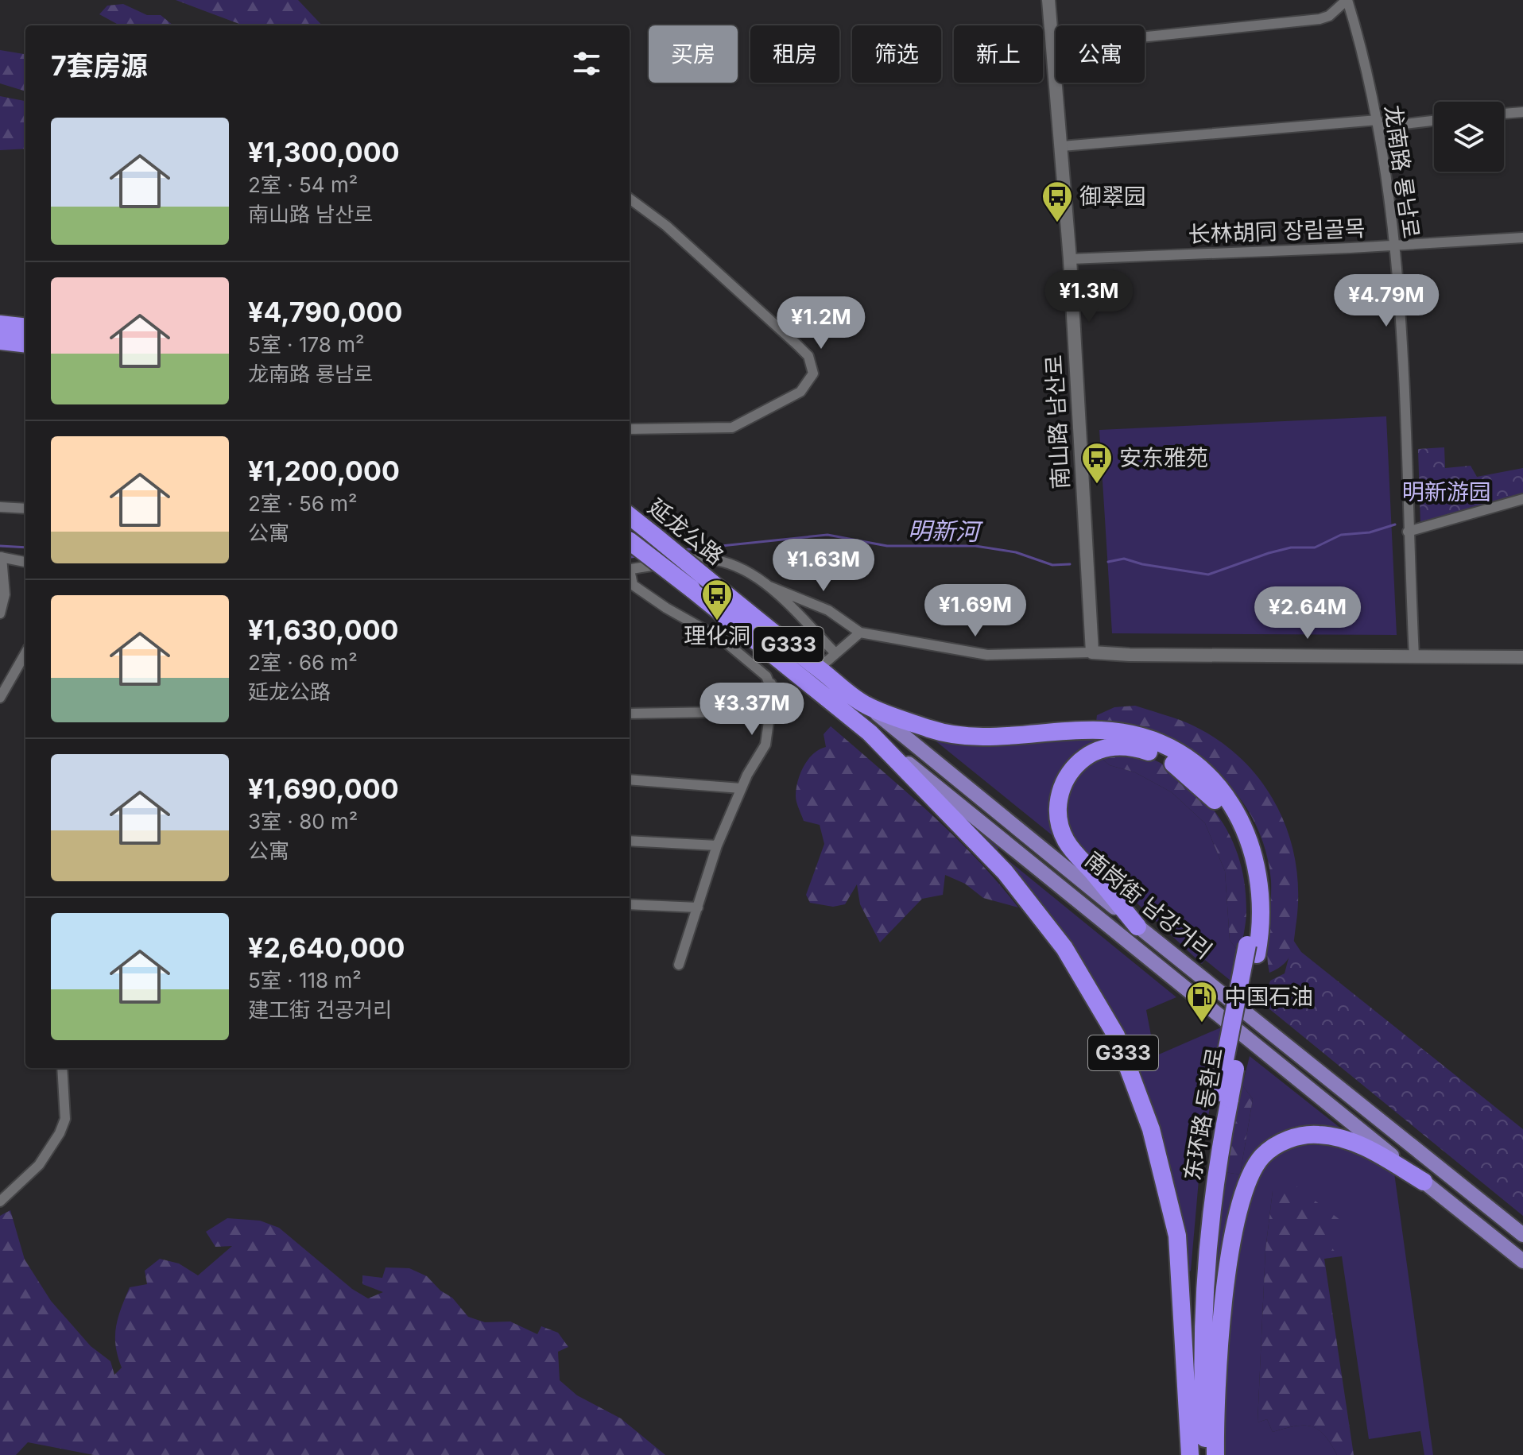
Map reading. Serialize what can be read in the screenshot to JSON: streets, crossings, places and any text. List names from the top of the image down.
{
  "streets": {
    "highway": ["延龙公路", "G333", "东环路 동환로"],
    "main road": ["南岗街 남강거리"],
    "street": ["龙南路 룡남로", "长林胡同 장림골목", "南山路 남산로"]
  },
  "crossings": [
    ["龙南路 룡남로", "长林胡同 장림골목"],
    ["长林胡同 장림골목", "南山路 남산로"],
    ["延龙公路", "G333"],
    ["延龙公路", "南岗街 남강거리"],
    ["延龙公路", "东环路 동환로"],
    ["G333", "南岗街 남강거리"],
    ["南岗街 남강거리", "东环路 동환로"]
  ],
  "water": ["明新河"],
  "parks": ["明新游园"],
  "places": {
    "bus stop": ["御翠园", "安东雅苑", "理化洞"],
    "fuel station": ["中国石油"]
  },
  "page": {
    "chip": [
      "买房",
      "租房",
      "筛选",
      "新上",
      "公寓"
    ],
    "heading": "7套房源",
    "list": [
      {
        "name": "¥1,300,000",
        "note": "2室 · 54 m² · 南山路 남산로"
      },
      {
        "name": "¥4,790,000",
        "note": "5室 · 178 m² · 龙南路 룡남로"
      },
      {
        "name": "¥1,200,000",
        "note": "2室 · 56 m² · 公寓"
      },
      {
        "name": "¥1,630,000",
        "note": "2室 · 66 m² · 延龙公路"
      },
      {
        "name": "¥1,690,000",
        "note": "3室 · 80 m² · 公寓"
      },
      {
        "name": "¥2,640,000",
        "note": "5室 · 118 m² · 建工街 건공거리"
      }
    ],
    "price": [
      "¥1.3M",
      "¥4.79M",
      "¥1.2M",
      "¥1.63M",
      "¥1.69M",
      "¥2.64M",
      "¥3.37M"
    ]
  }
}
